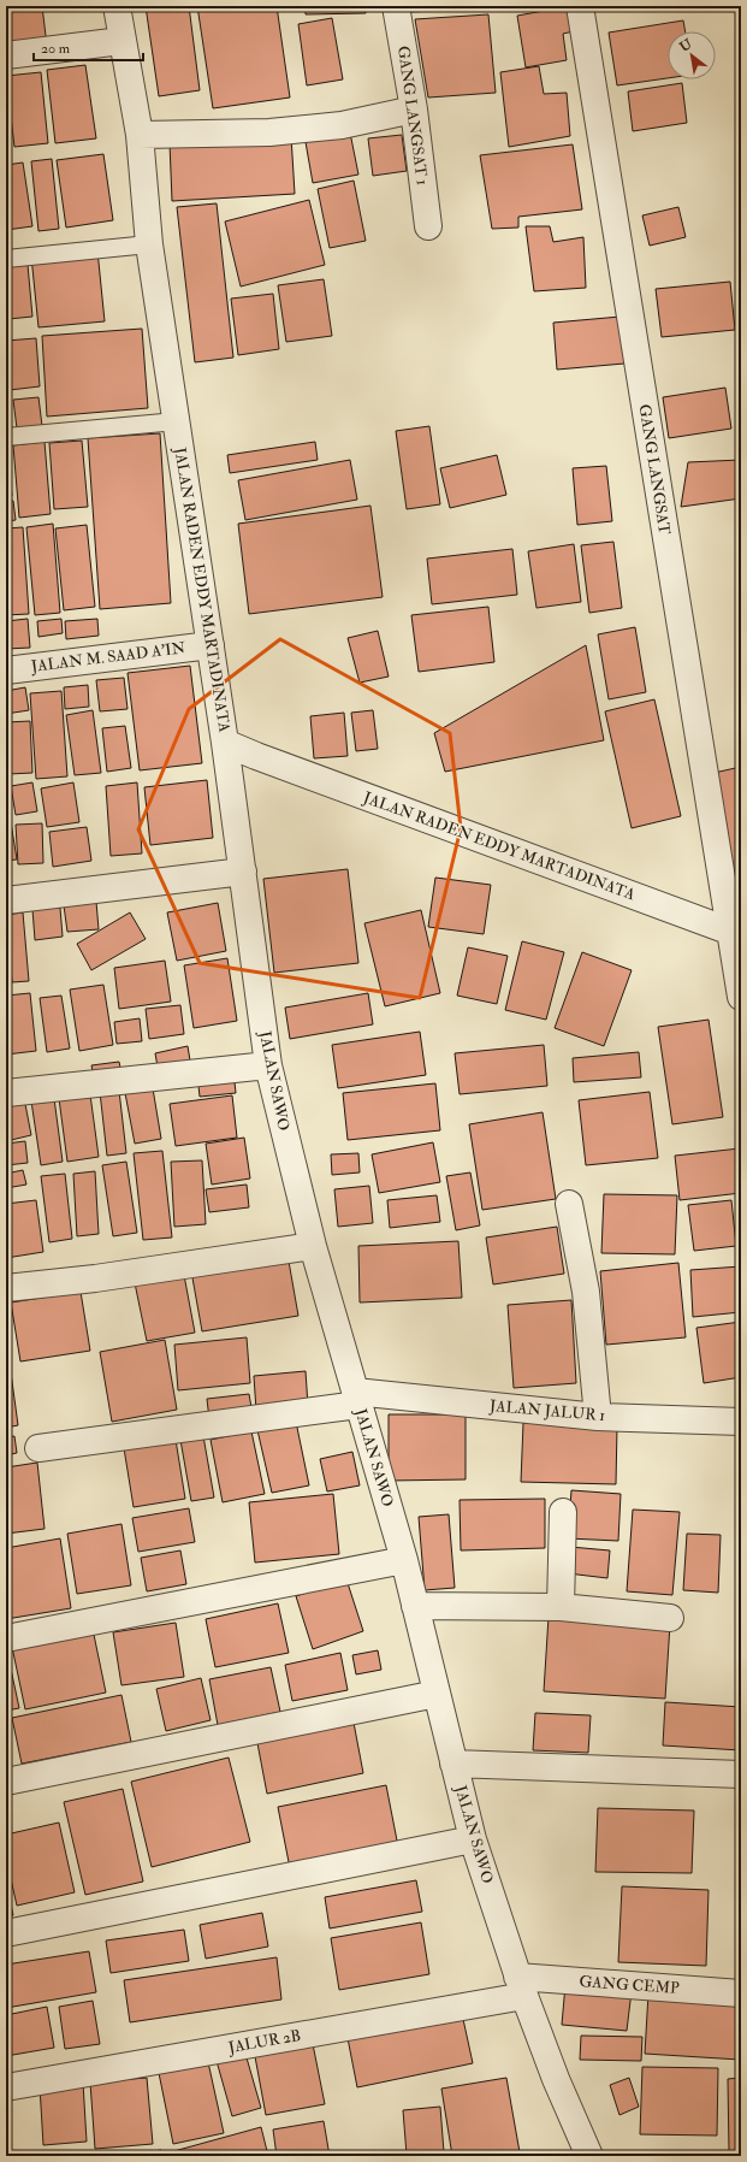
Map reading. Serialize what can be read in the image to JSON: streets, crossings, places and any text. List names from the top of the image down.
{
  "streets": {
    "street": [
      "GANG LANGSAT 1",
      "GANG LANGSAT",
      "JALAN RADEN EDDY MARTADINATA",
      "JALAN M. SAAD A'IN",
      "JALAN SAWO",
      "JALAN JALUR 1",
      "GANG CEMP",
      "JALUR 2B"
    ]
  },
  "crossings": [
    ["GANG LANGSAT", "JALAN RADEN EDDY MARTADINATA"],
    ["JALAN RADEN EDDY MARTADINATA", "JALAN M. SAAD A'IN"],
    ["JALAN RADEN EDDY MARTADINATA", "JALAN SAWO"],
    ["JALAN SAWO", "JALAN JALUR 1"],
    ["JALAN SAWO", "GANG CEMP"],
    ["JALAN SAWO", "JALUR 2B"],
    ["GANG CEMP", "JALUR 2B"]
  ],
  "scale_bar": "20 m",
  "north": "top left"
}
